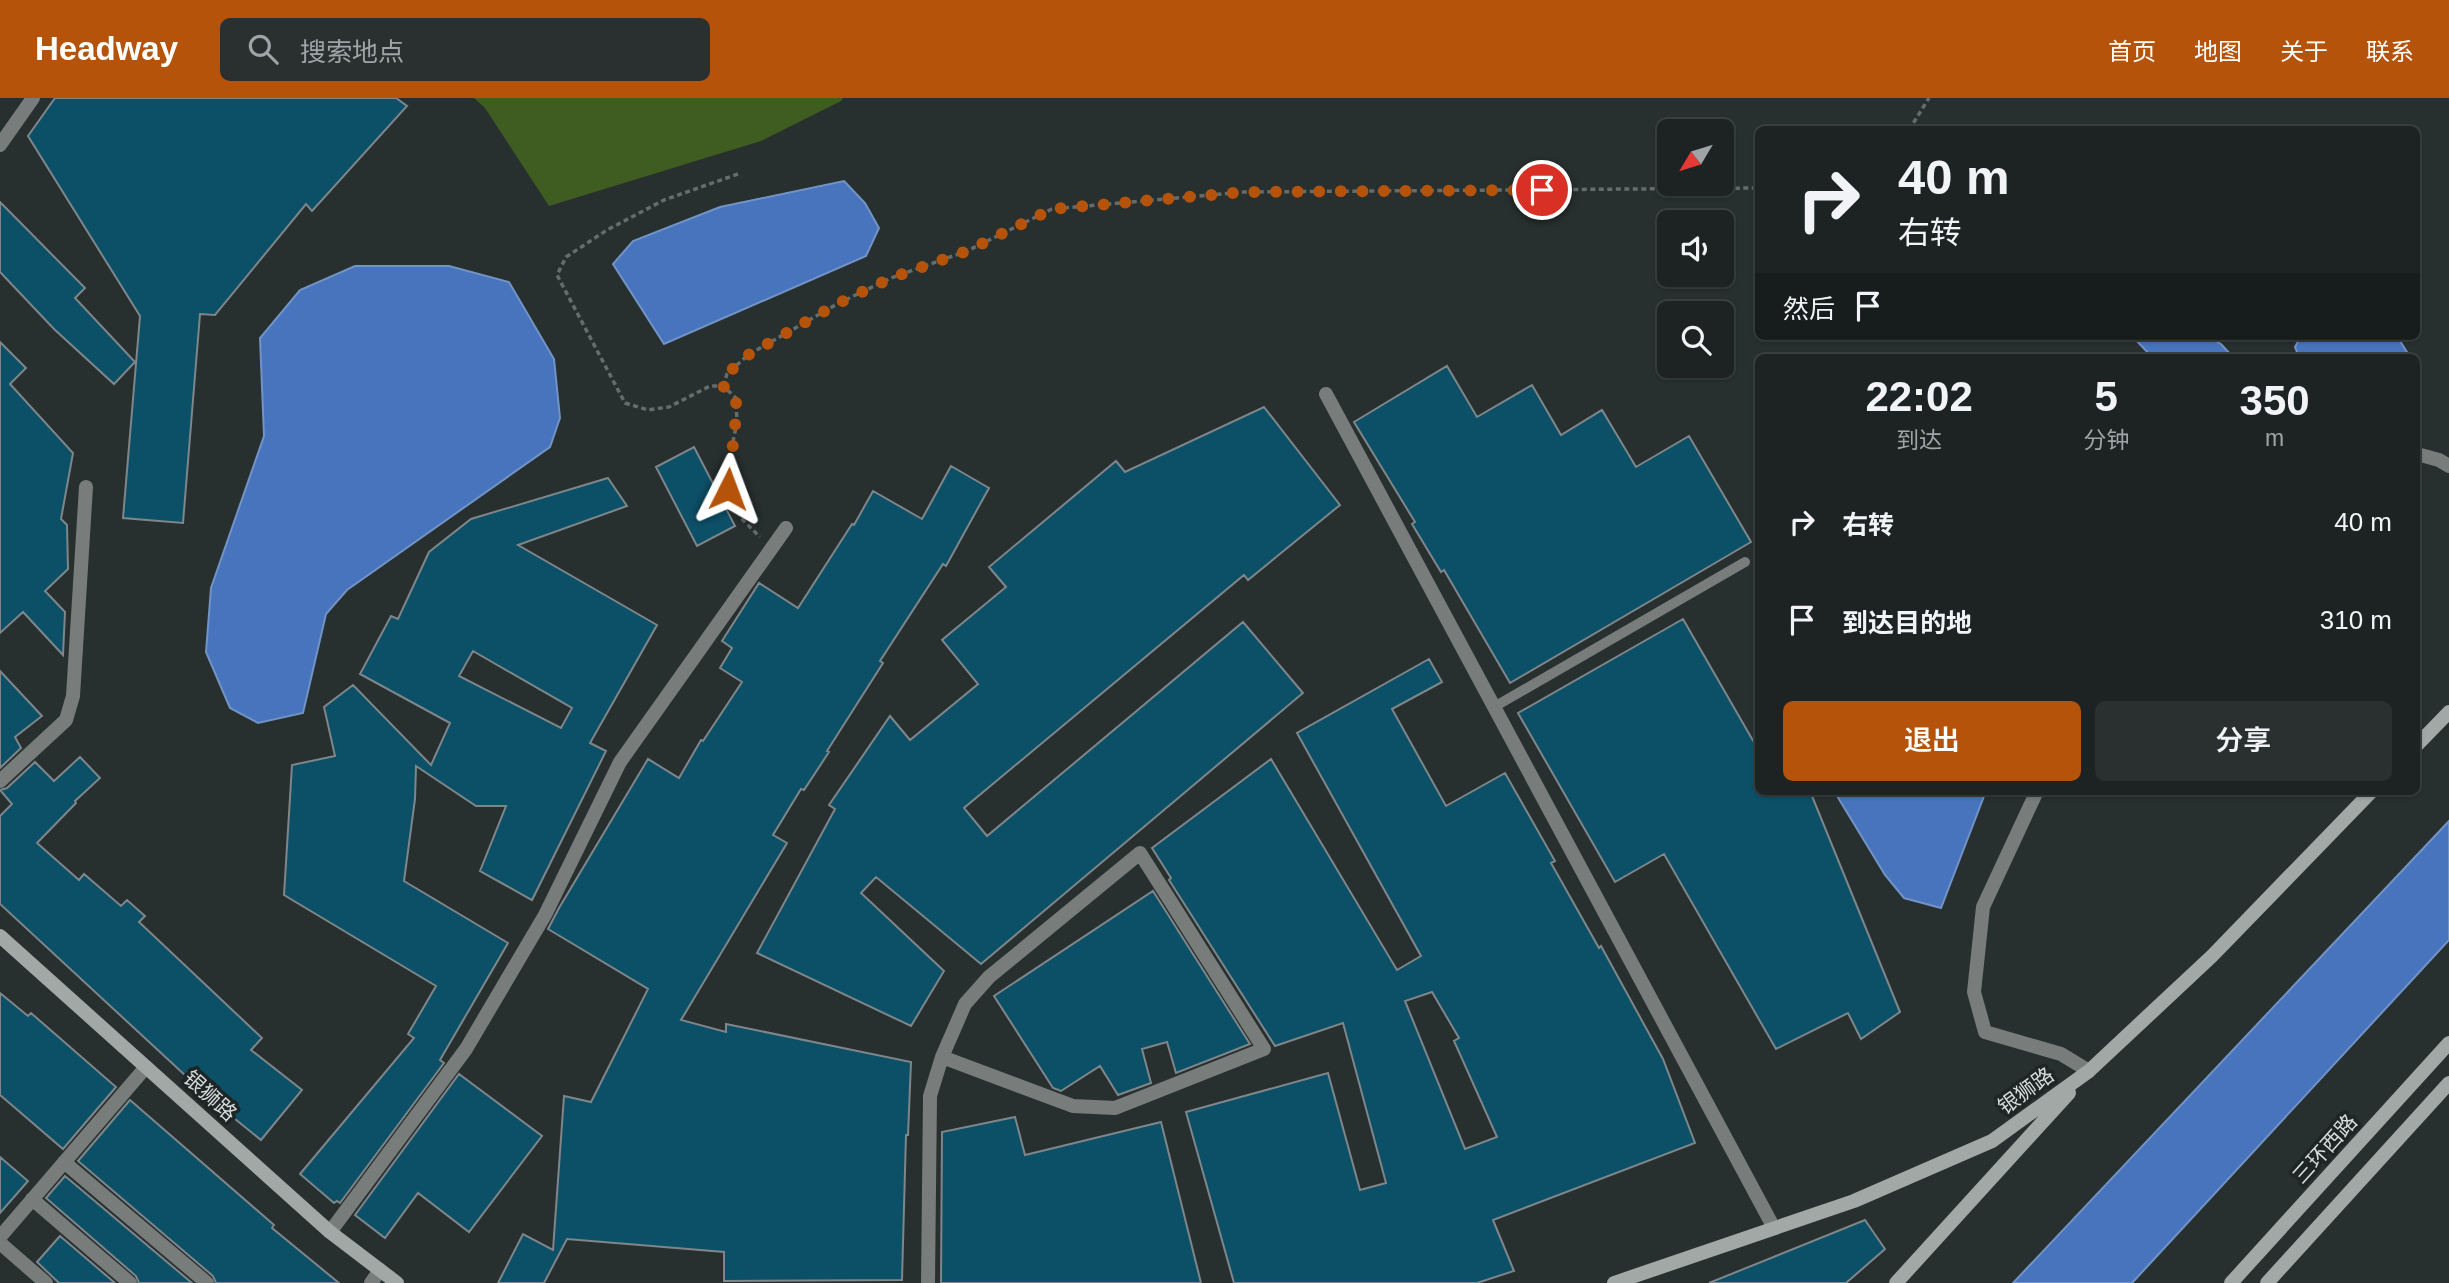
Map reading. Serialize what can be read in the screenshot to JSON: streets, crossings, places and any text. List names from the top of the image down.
{
  "streets": {
    "main road": ["银狮路", "三环西路"]
  },
  "north": "bottom left",
  "page": {
    "header": "Headway",
    "search": "搜索地点",
    "nav": [
      "首页",
      "地图",
      "关于",
      "联系"
    ],
    "turn": ["40 m", "右转"],
    "then": "然后",
    "eta": [
      "22:02",
      "到达",
      "5",
      "分钟",
      "350",
      "m"
    ],
    "list": [
      {
        "name": "右转",
        "value": "40 m"
      },
      {
        "name": "到达目的地",
        "value": "310 m"
      }
    ],
    "buttons": ["退出", "分享"]
  }
}
